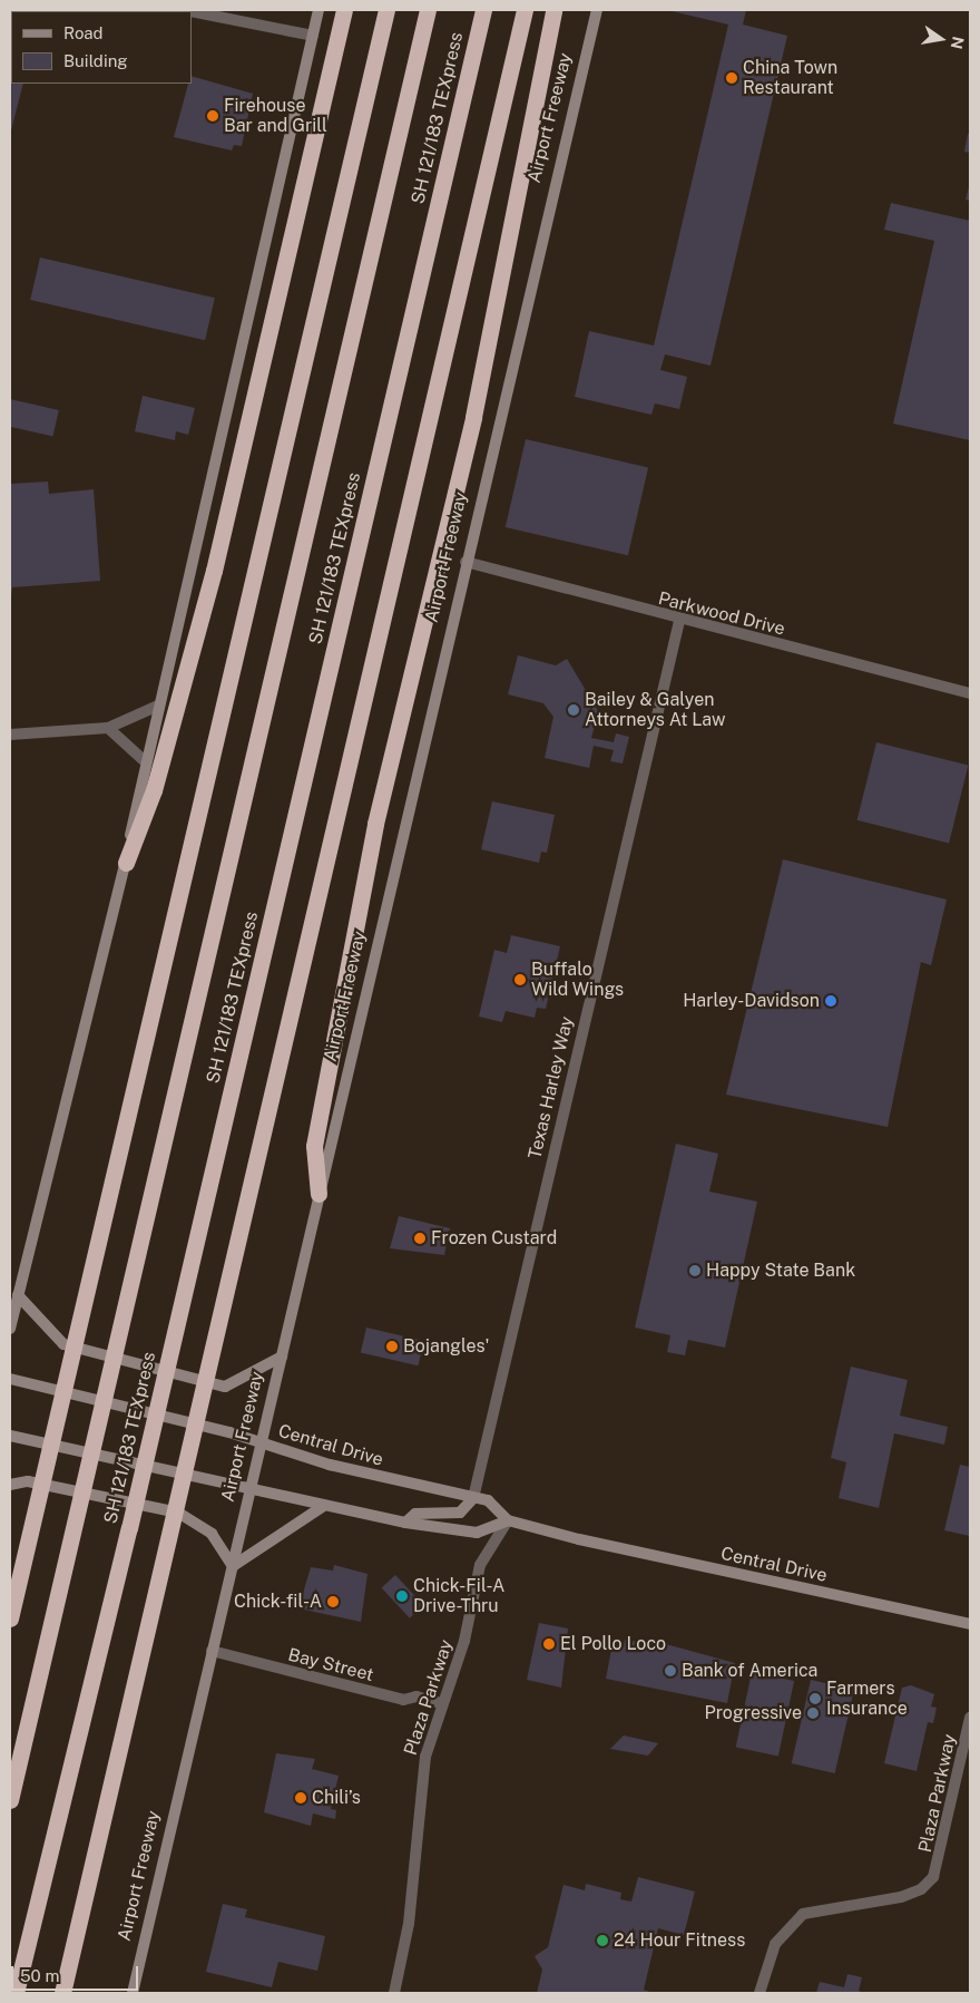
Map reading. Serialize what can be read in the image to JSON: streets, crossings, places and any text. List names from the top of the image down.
{
  "streets": {
    "highway": ["SH 121/183 TEXpress"],
    "main road": ["Airport Freeway", "Central Drive"],
    "street": [
      "Parkwood Drive",
      "Texas Harley Way",
      "Bay Street",
      "Plaza Parkway"
    ]
  },
  "crossings": [
    ["Airport Freeway", "Parkwood Drive"],
    ["Airport Freeway", "Central Drive"],
    ["Airport Freeway", "Bay Street"],
    ["Parkwood Drive", "Texas Harley Way"],
    ["Texas Harley Way", "Central Drive"],
    ["Central Drive", "Plaza Parkway"],
    ["Bay Street", "Plaza Parkway"]
  ],
  "places": [
    "China Town Restaurant",
    "Firehouse Bar and Grill",
    "Bailey & Galyen Attorneys At Law",
    "Buffalo Wild Wings",
    "Harley-Davidson",
    "Frozen Custard",
    "Happy State Bank",
    "Bojangles'",
    "Chick-Fil-A Drive-Thru",
    "Chick-fil-A",
    "El Pollo Loco",
    "Bank of America",
    "Farmers Insurance",
    "Progressive",
    "Chili’s",
    "24 Hour Fitness"
  ],
  "legend": ["Road", "Building"],
  "scale_bar": "50 m",
  "north": "right"
}
